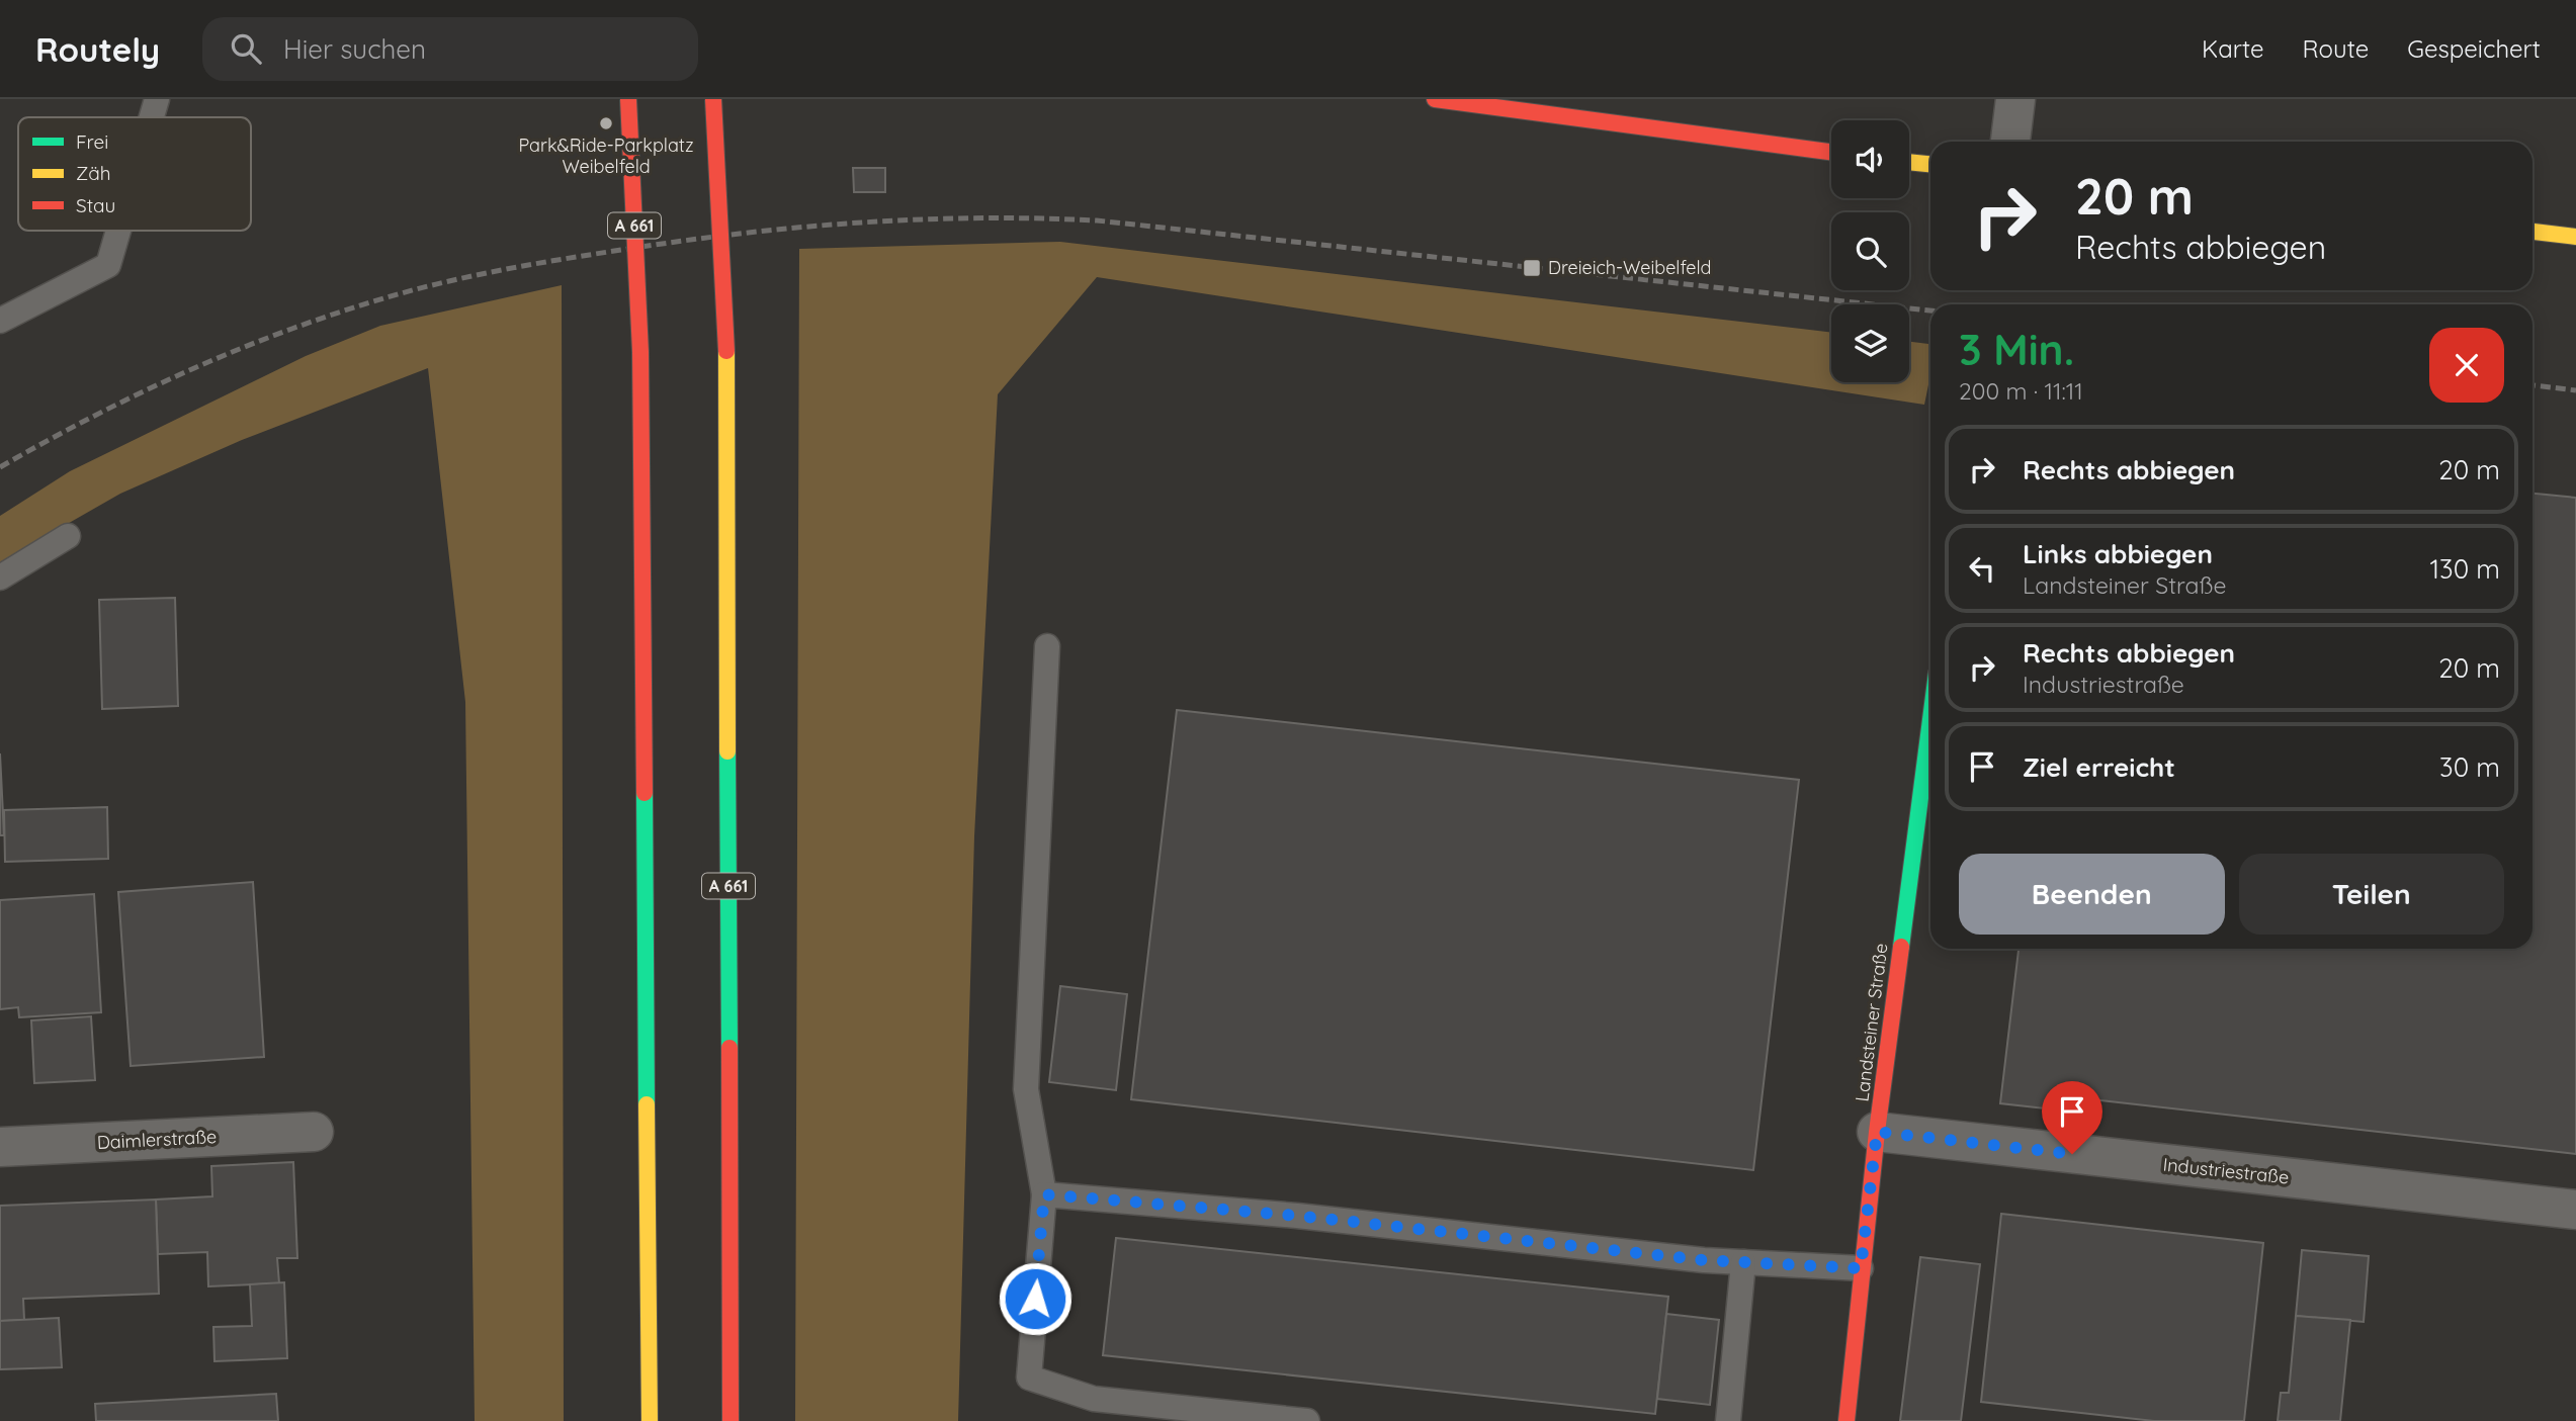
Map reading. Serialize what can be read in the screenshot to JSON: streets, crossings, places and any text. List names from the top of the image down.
{
  "streets": {
    "main road": ["A 661", "Landsteiner Straße"],
    "street": ["Daimlerstraße", "Industriestraße"]
  },
  "crossings": [
    ["Landsteiner Straße", "Industriestraße"]
  ],
  "places": {
    "other": ["Park&Ride-Parkplatz Weibelfeld"],
    "transit": ["Dreieich-Weibelfeld"]
  },
  "legend": ["Frei", "Zäh", "Stau"],
  "page": {
    "header": "Routely",
    "search": "Hier suchen",
    "nav": ["Karte", "Route", "Gespeichert"],
    "turn": ["20 m", "Rechts abbiegen"],
    "heading": ["3 Min.", "200 m · 11:11"],
    "list": [
      {
        "name": "Rechts abbiegen",
        "value": "20 m"
      },
      {
        "name": "Links abbiegen",
        "note": "Landsteiner Straße",
        "value": "130 m"
      },
      {
        "name": "Rechts abbiegen",
        "note": "Industriestraße",
        "value": "20 m"
      },
      {
        "name": "Ziel erreicht",
        "value": "30 m"
      }
    ],
    "buttons": ["Beenden", "Teilen"]
  }
}
